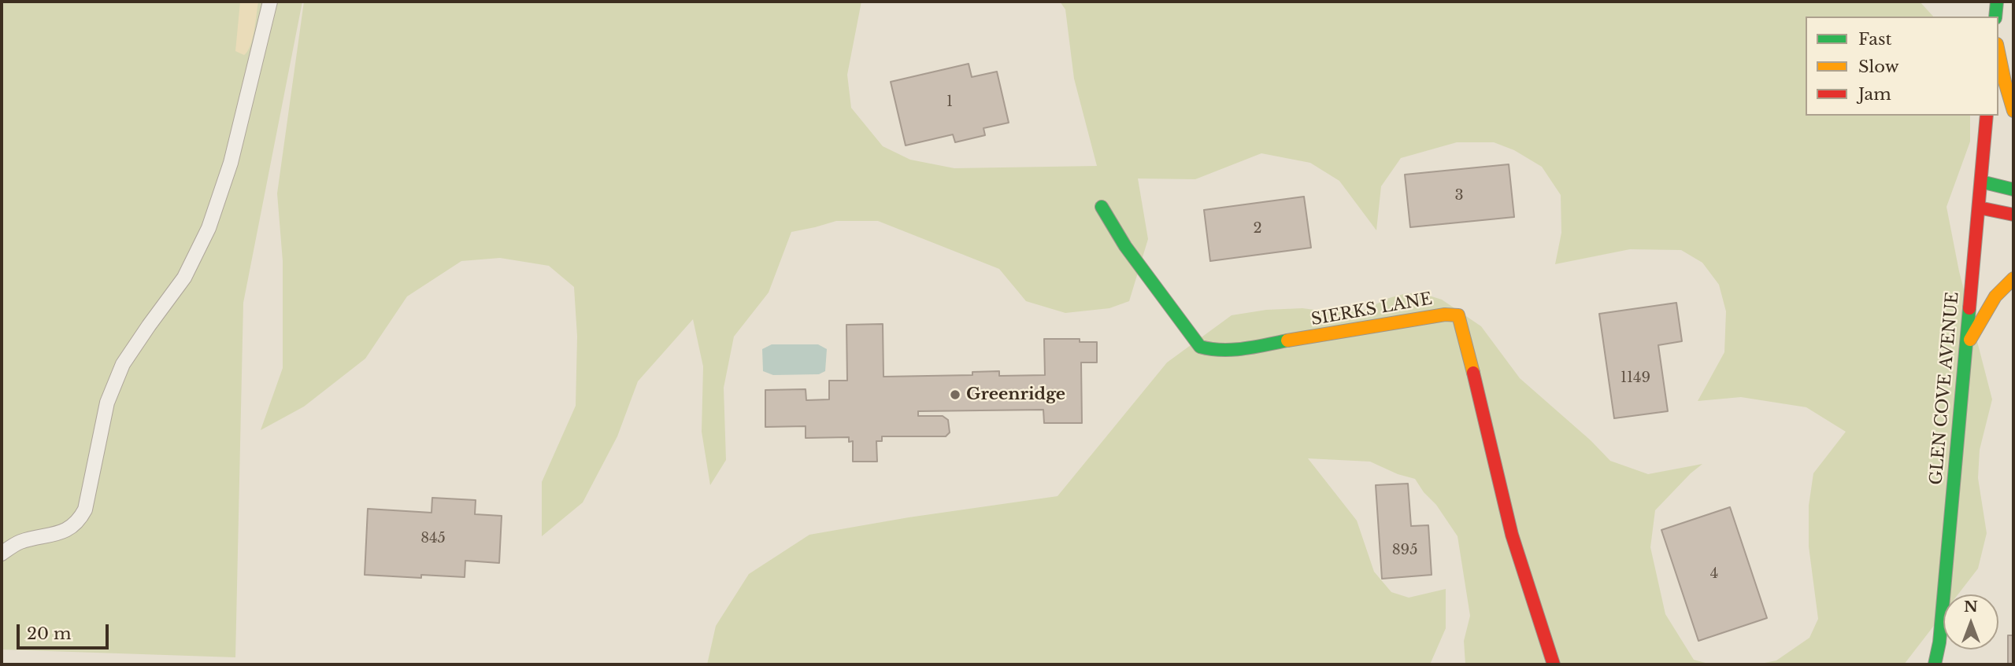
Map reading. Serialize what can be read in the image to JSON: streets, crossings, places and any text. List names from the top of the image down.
{
  "streets": {
    "main road": ["SIERKS LANE", "GLEN COVE AVENUE"]
  },
  "places": ["Greenridge"],
  "house_numbers": [
    "1",
    "3",
    "2",
    "1149",
    "845",
    "895",
    "4"
  ],
  "legend": ["Fast", "Slow", "Jam"],
  "scale_bar": "20 m",
  "north": "top"
}
